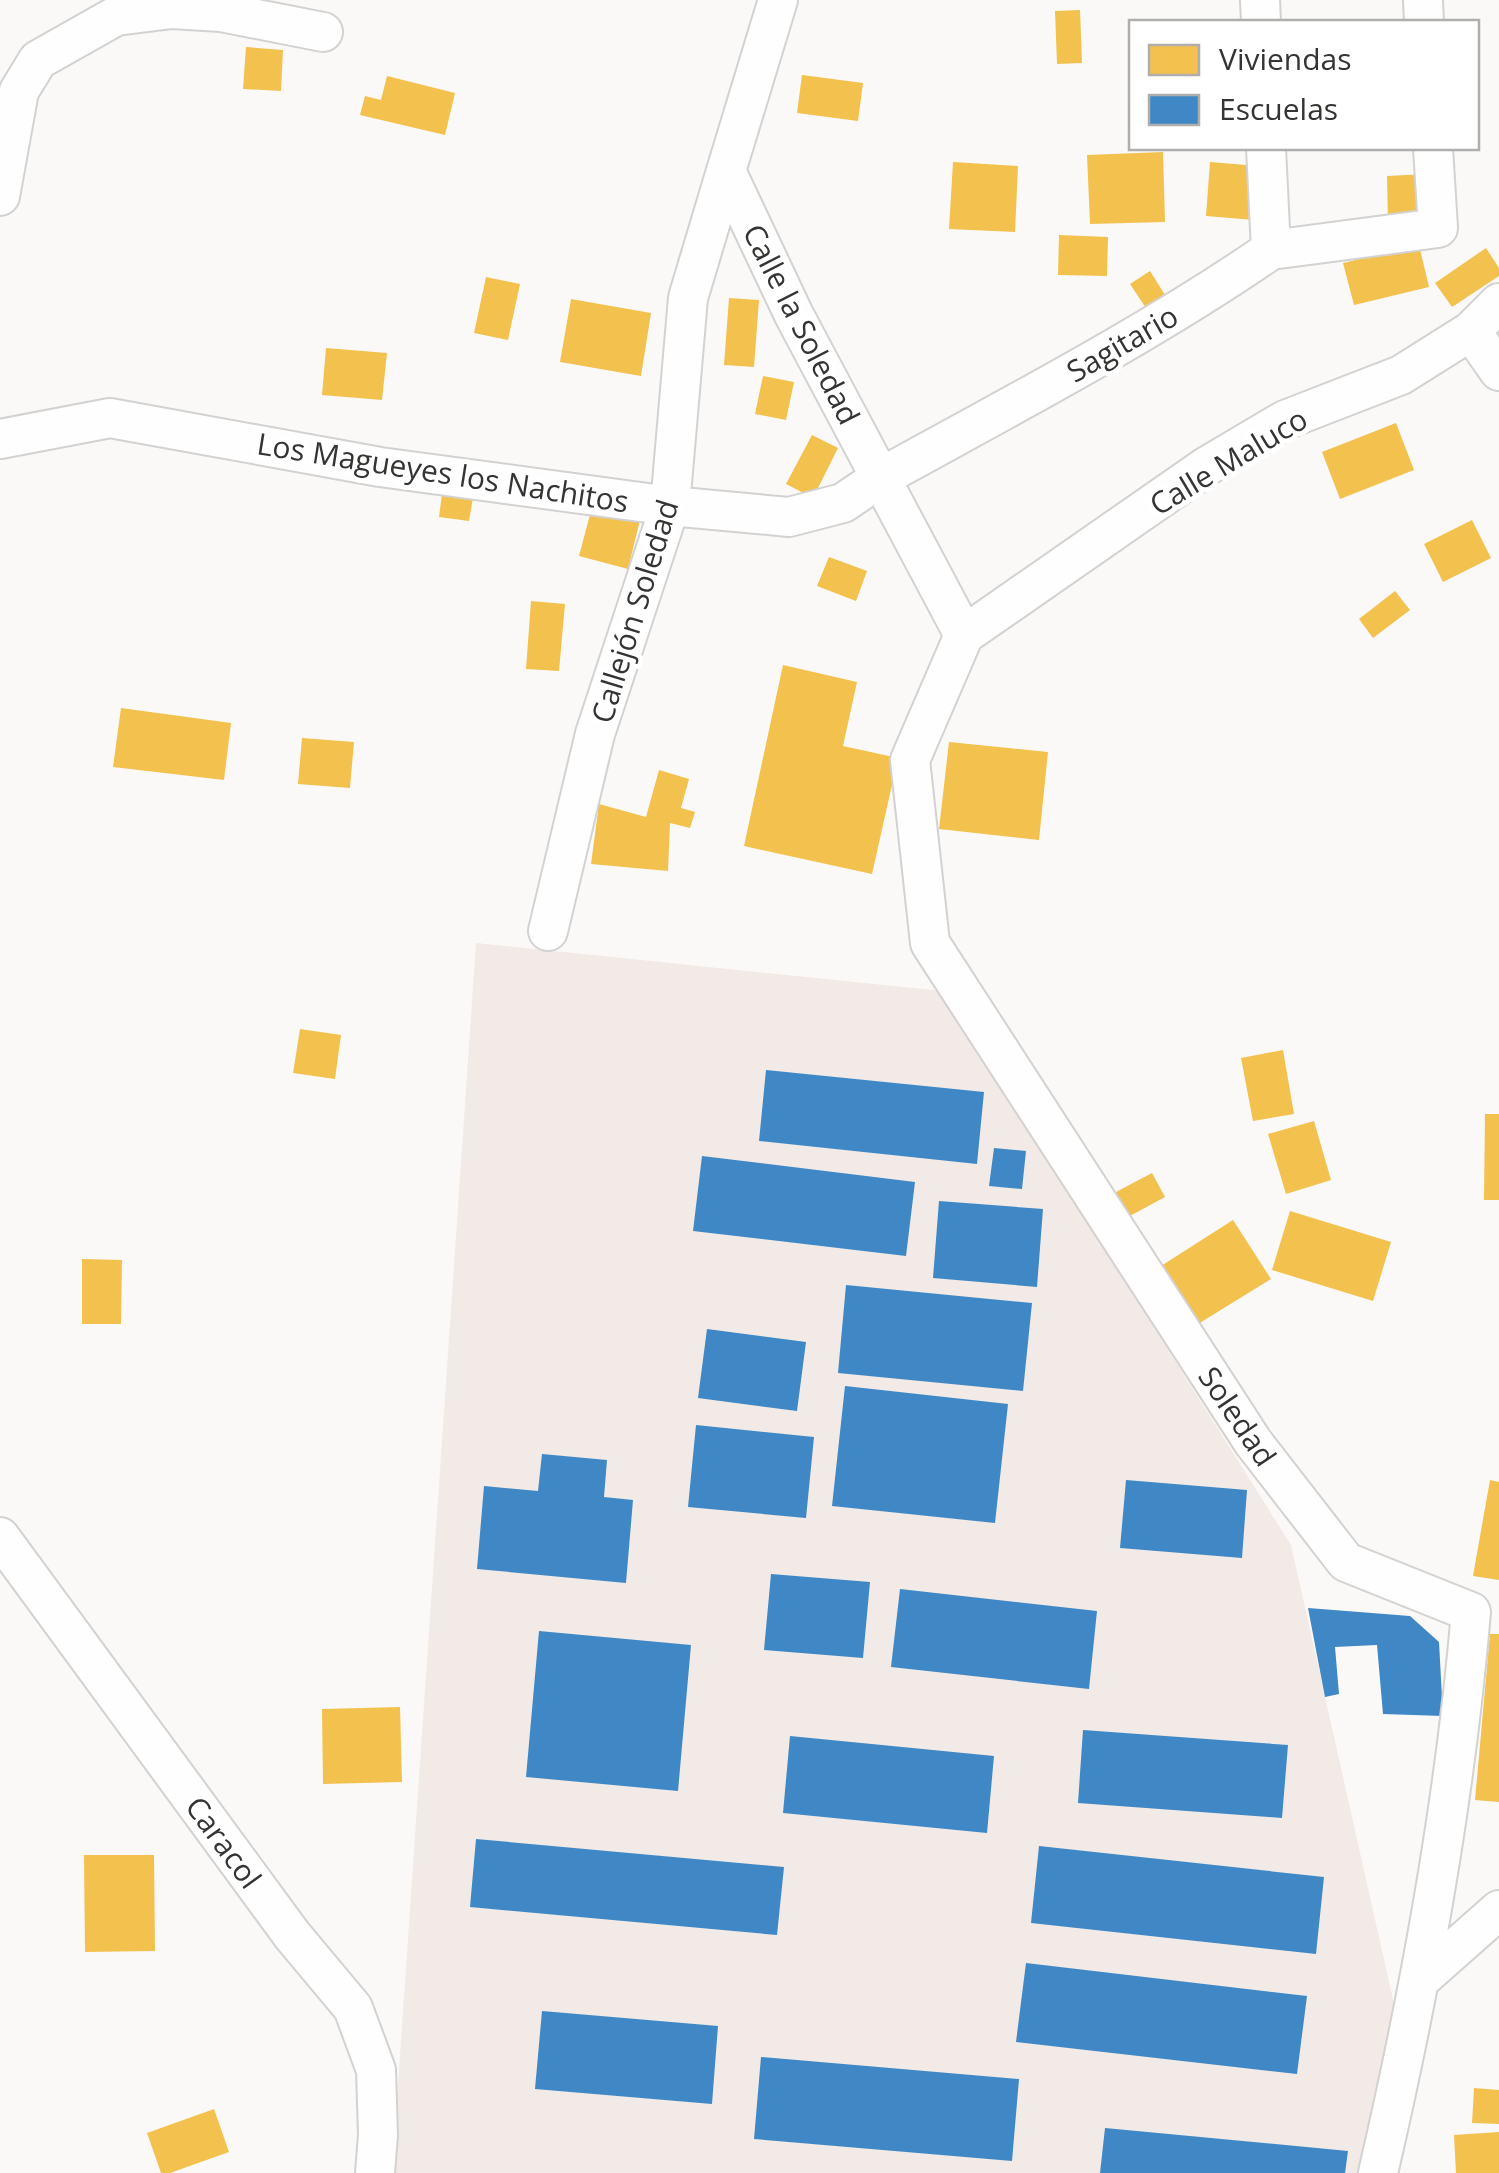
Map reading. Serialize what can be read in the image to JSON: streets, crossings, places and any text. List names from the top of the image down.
{
  "streets": {
    "street": [
      "Calle la Soledad",
      "Sagitario",
      "Calle Maluco",
      "Los Magueyes los Nachitos",
      "Callejón Soledad",
      "Soledad",
      "Caracol"
    ]
  },
  "crossings": [
    ["Calle la Soledad", "Sagitario"],
    ["Calle la Soledad", "Calle Maluco"],
    ["Calle la Soledad", "Los Magueyes los Nachitos"],
    ["Calle la Soledad", "Callejón Soledad"],
    ["Calle la Soledad", "Soledad"],
    ["Sagitario", "Los Magueyes los Nachitos"],
    ["Calle Maluco", "Soledad"],
    ["Los Magueyes los Nachitos", "Callejón Soledad"]
  ],
  "legend": ["Viviendas", "Escuelas"]
}
